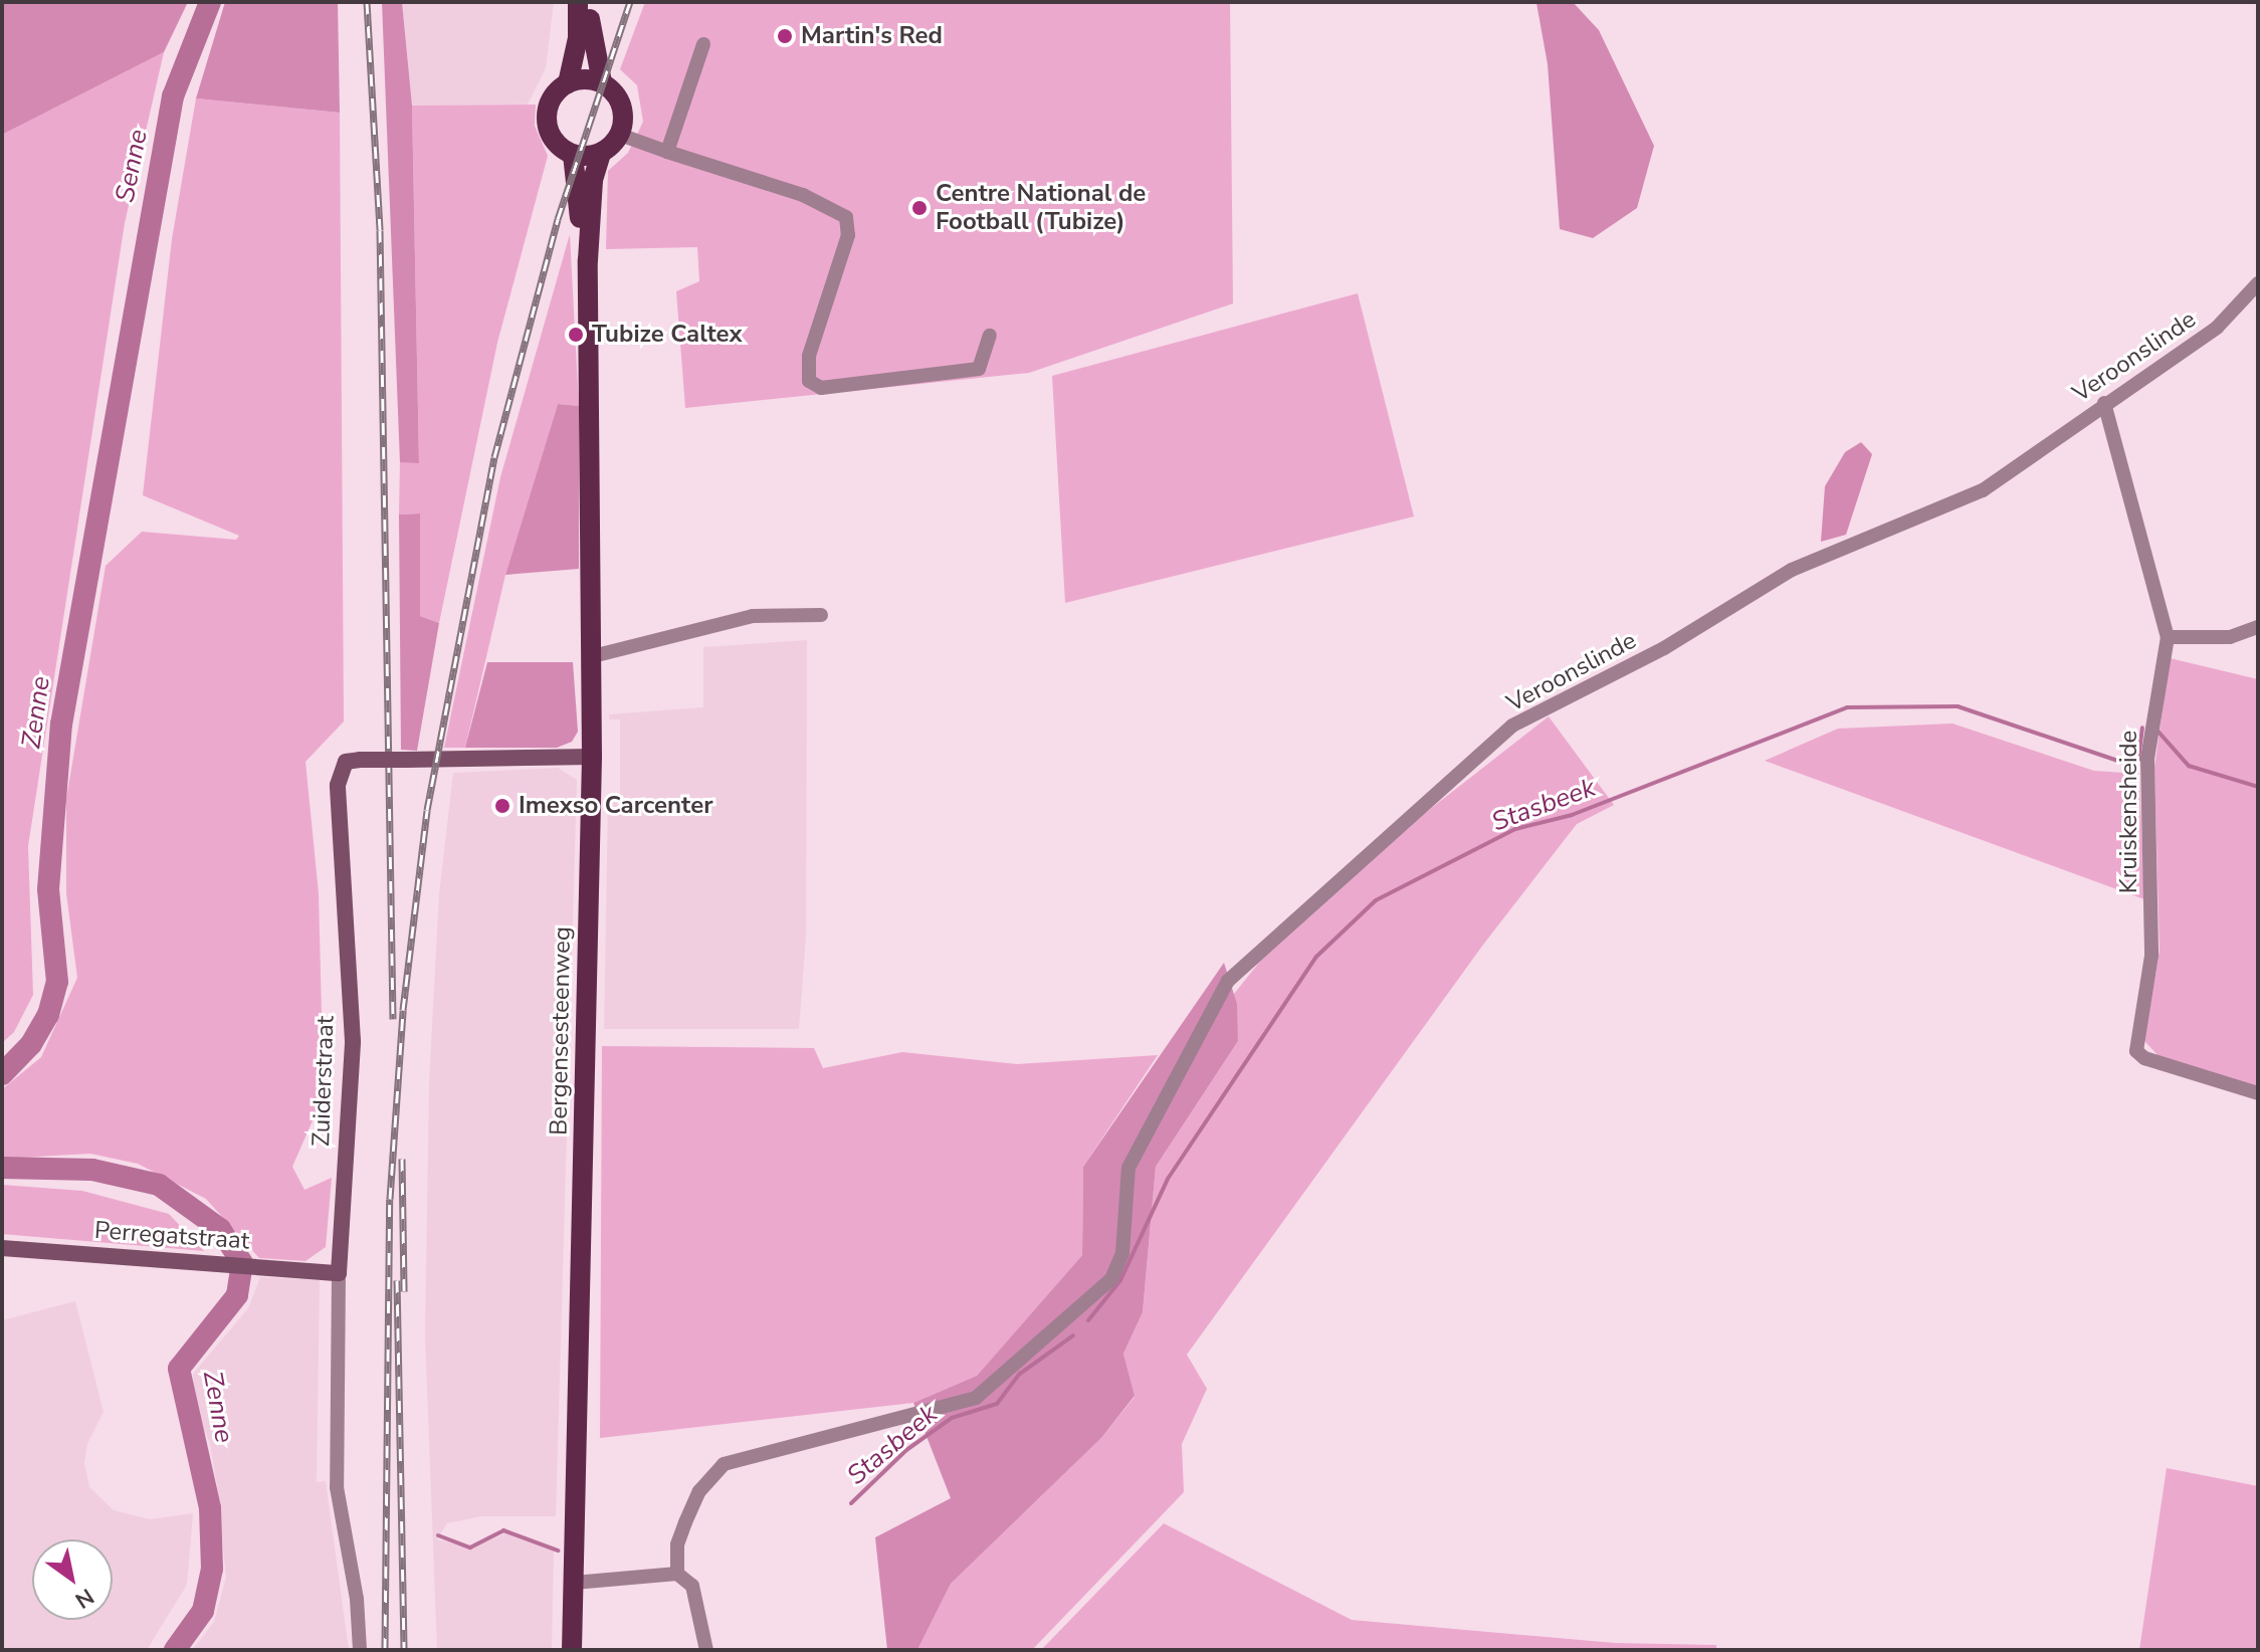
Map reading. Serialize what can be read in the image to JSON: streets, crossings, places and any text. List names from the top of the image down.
{
  "streets": {
    "main road": ["Bergensesteenweg"],
    "street": [
      "Veroonslinde",
      "Kruiskensheide",
      "Zuiderstraat",
      "Perregatstraat"
    ]
  },
  "crossings": [
    ["Veroonslinde", "Kruiskensheide"],
    ["Bergensesteenweg", "Zuiderstraat"],
    ["Zuiderstraat", "Perregatstraat"]
  ],
  "water": ["Senne", "Zenne", "Stasbeek"],
  "places": [
    "Martin's Red",
    "Centre National de Football (Tubize)",
    "Tubize Caltex",
    "Imexso Carcenter"
  ],
  "north": "bottom right"
}
